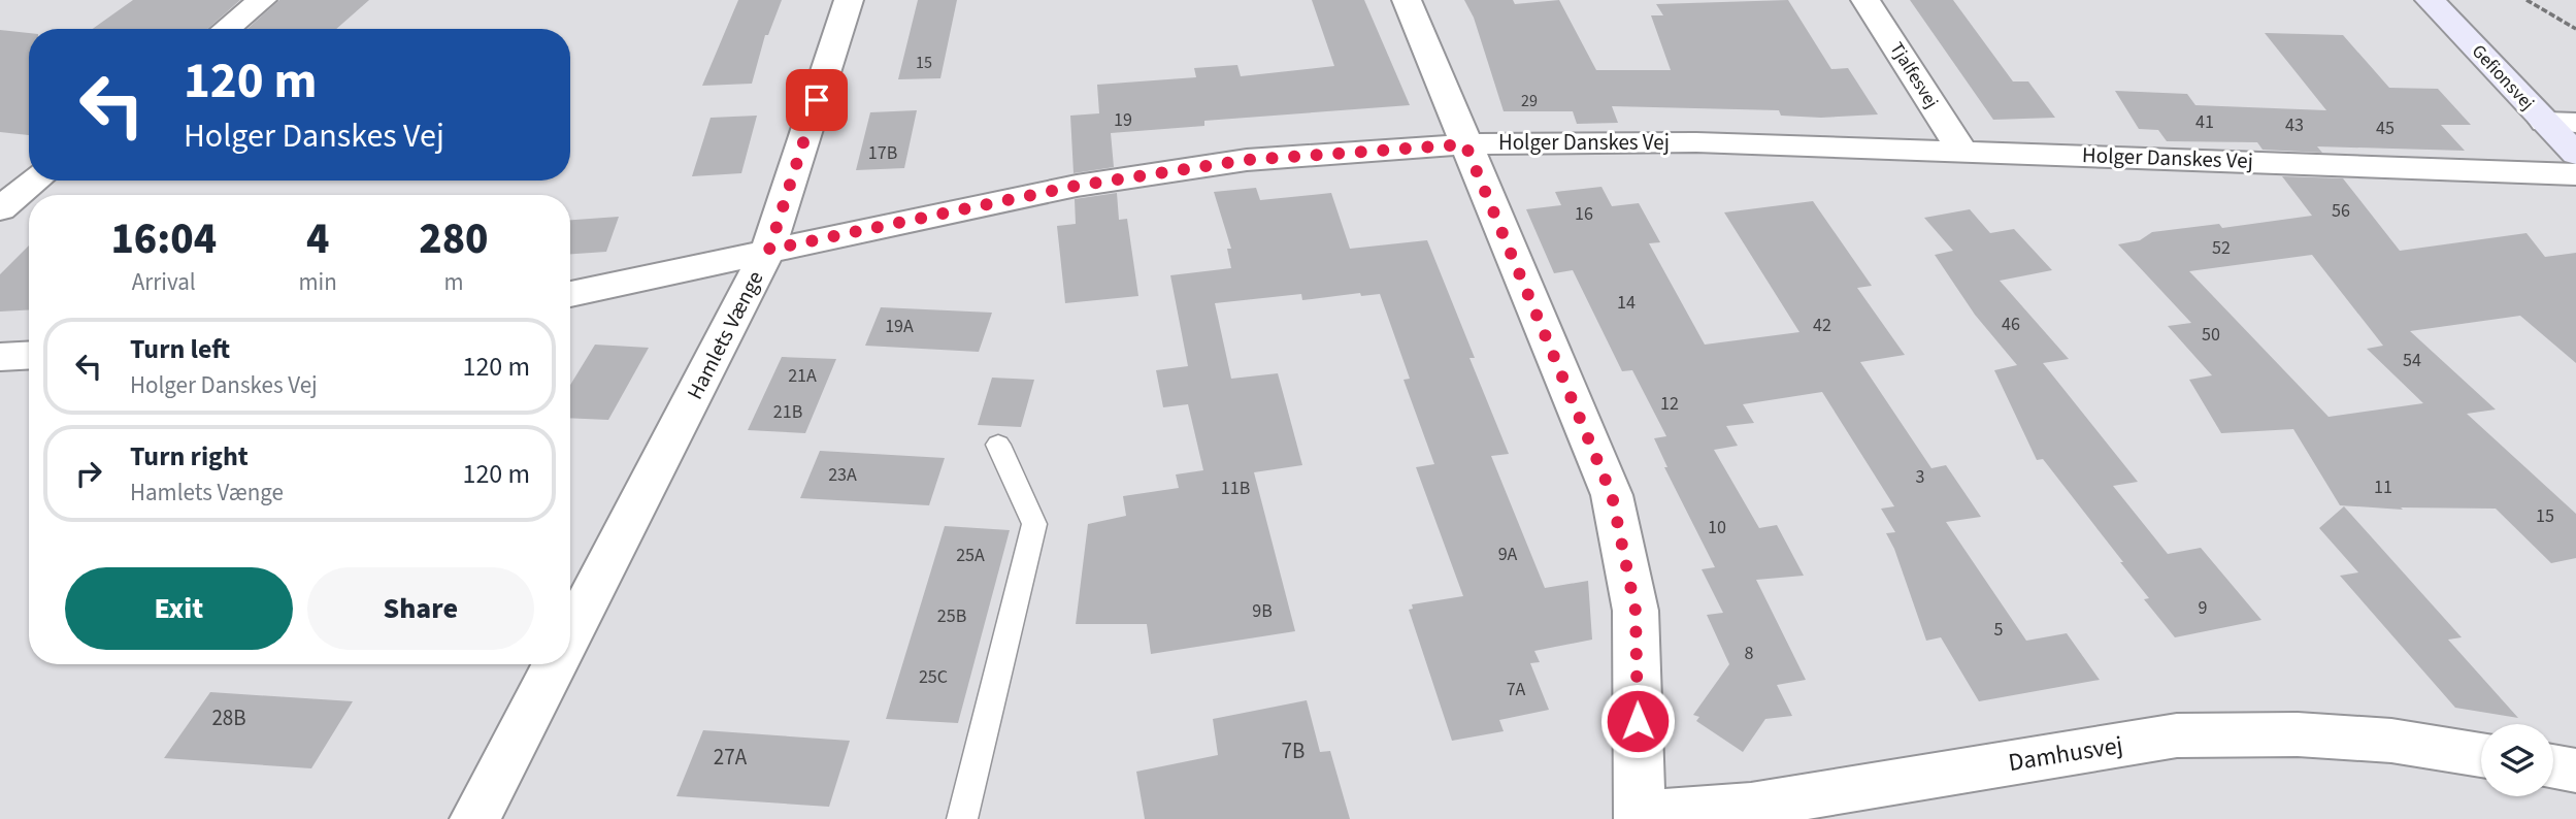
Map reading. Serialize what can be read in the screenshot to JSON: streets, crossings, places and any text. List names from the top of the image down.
{
  "streets": {
    "main road": ["Gefionsvej"],
    "street": [
      "Tjalfesvej",
      "Holger Danskes Vej",
      "Hamlets Vænge",
      "Damhusvej"
    ]
  },
  "crossings": [
    ["Tjalfesvej", "Holger Danskes Vej"],
    ["Holger Danskes Vej", "Hamlets Vænge"]
  ],
  "house_numbers": [
    "15",
    "29",
    "19",
    "41",
    "43",
    "45",
    "17B",
    "56",
    "16",
    "52",
    "14",
    "46",
    "42",
    "19A",
    "50",
    "54",
    "21A",
    "12",
    "21B",
    "23A",
    "3",
    "11",
    "11B",
    "15",
    "10",
    "9A",
    "25A",
    "9",
    "9B",
    "25B",
    "5",
    "8",
    "25C",
    "7A",
    "28B",
    "7B",
    "27A"
  ],
  "page": {
    "turn": ["120 m", "Holger Danskes Vej"],
    "eta": [
      "16:04",
      "Arrival",
      "4",
      "min",
      "280",
      "m"
    ],
    "list": [
      {
        "name": "Turn left",
        "note": "Holger Danskes Vej",
        "value": "120 m"
      },
      {
        "name": "Turn right",
        "note": "Hamlets Vænge",
        "value": "120 m"
      }
    ],
    "buttons": ["Exit", "Share"]
  }
}
